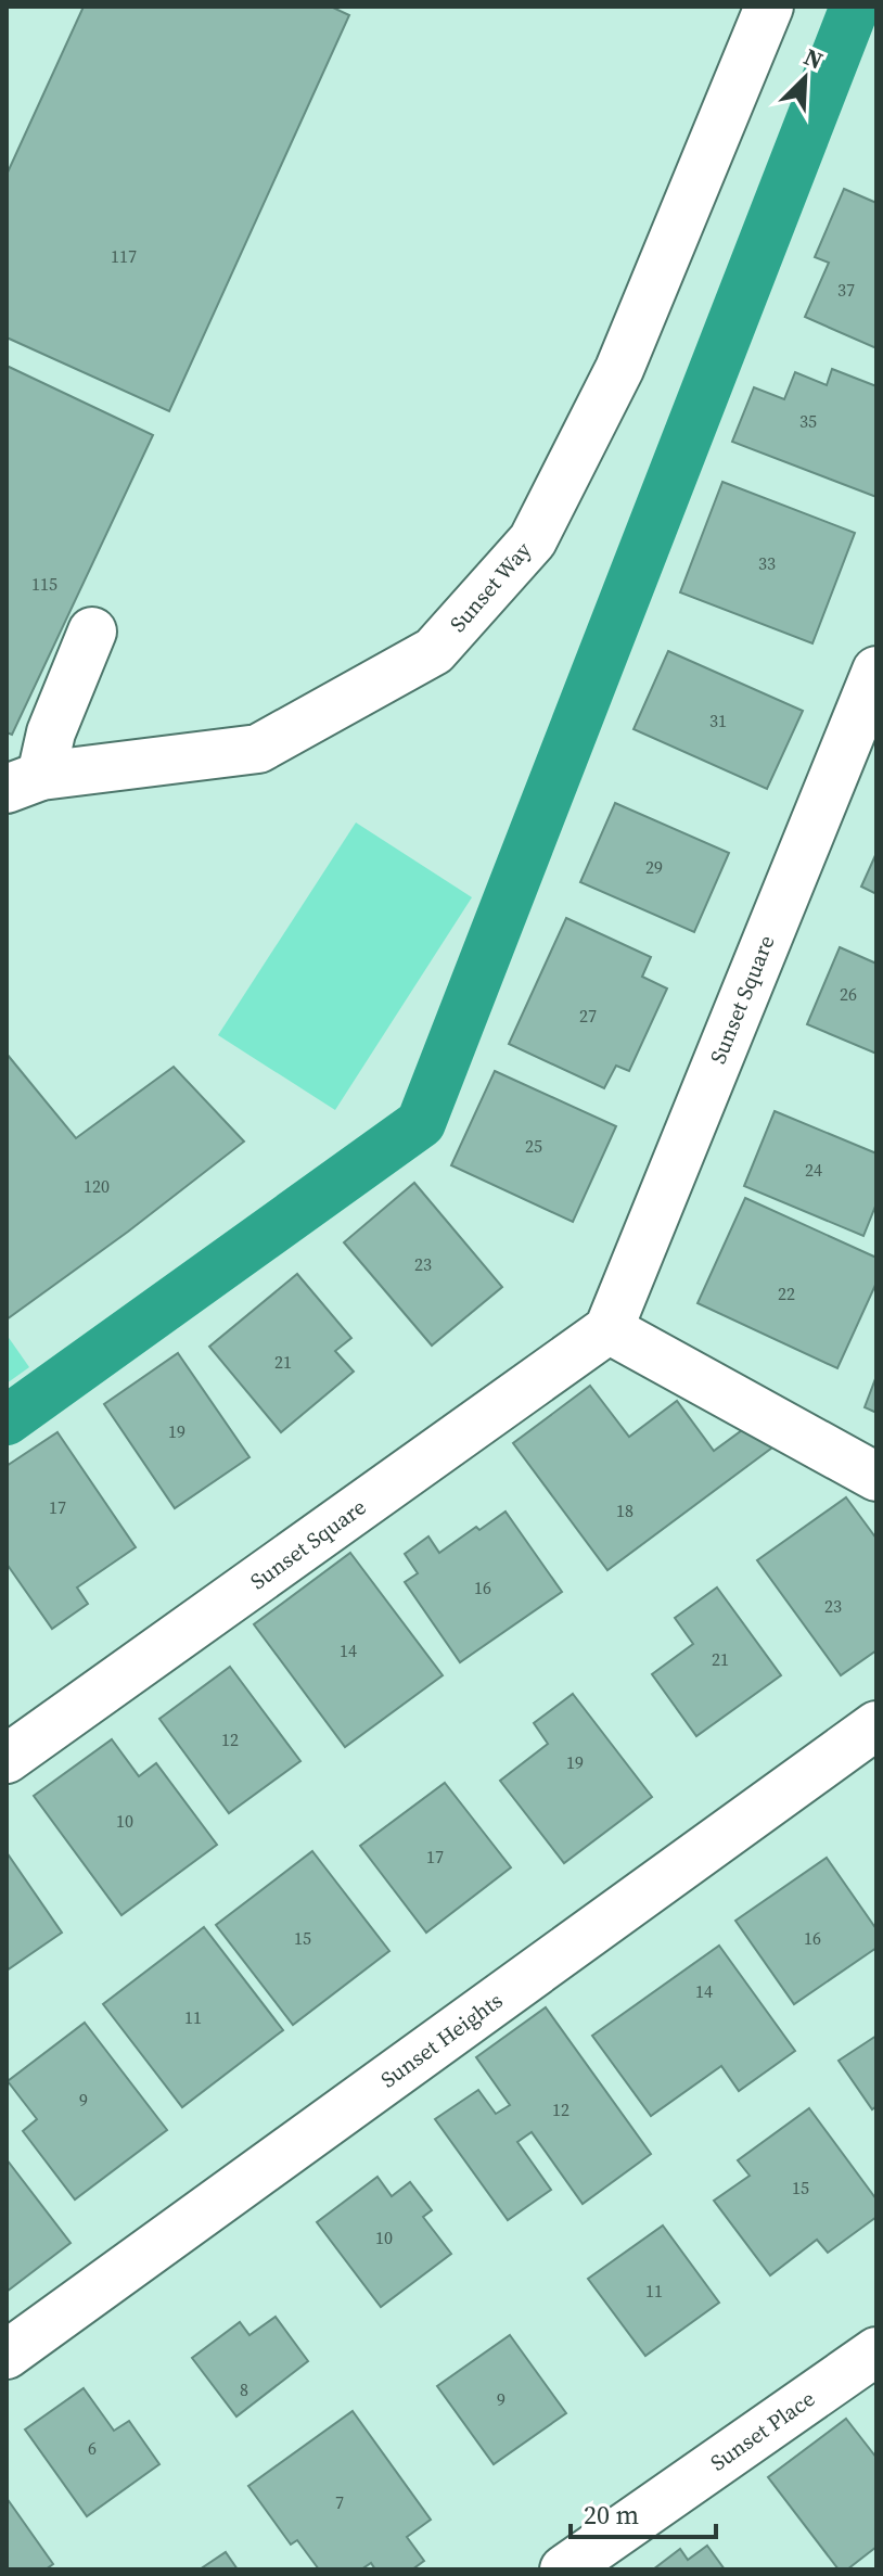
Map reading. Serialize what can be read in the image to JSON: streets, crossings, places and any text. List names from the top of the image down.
{
  "streets": {
    "street": [
      "Sunset Way",
      "Sunset Square",
      "Sunset Heights",
      "Sunset Place"
    ]
  },
  "house_numbers": [
    "117",
    "37",
    "35",
    "33",
    "115",
    "31",
    "29",
    "26",
    "27",
    "25",
    "24",
    "120",
    "23",
    "22",
    "21",
    "19",
    "17",
    "18",
    "16",
    "23",
    "14",
    "21",
    "12",
    "19",
    "10",
    "17",
    "15",
    "16",
    "14",
    "11",
    "9",
    "12",
    "15",
    "10",
    "11",
    "8",
    "9",
    "6",
    "7"
  ],
  "scale_bar": "20 m",
  "north": "top right"
}
